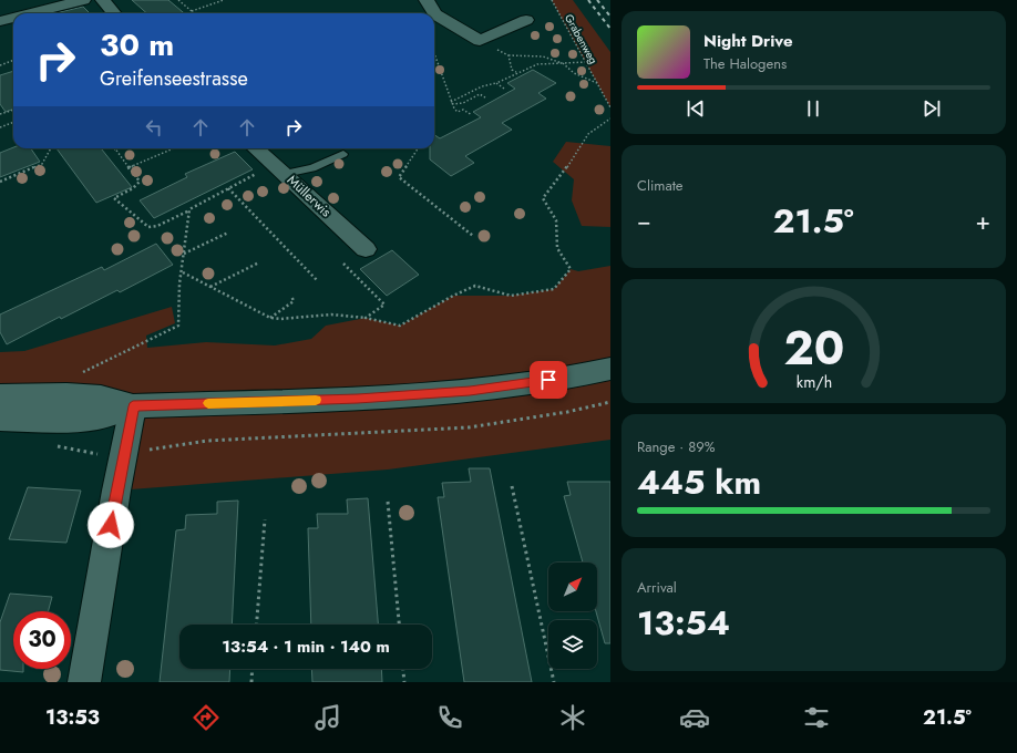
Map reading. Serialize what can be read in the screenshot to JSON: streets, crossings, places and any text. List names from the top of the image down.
{
  "streets": {
    "street": ["Müllerwis"],
    "path": ["Grabenweg"]
  },
  "north": "top right",
  "page": {
    "turn": ["30 m", "Greifenseestrasse"],
    "song": ["Night Drive", "The Halogens"],
    "tile": [
      "Climate",
      ["Range · 89%", "445 km"],
      ["Arrival", "13:54"]
    ],
    "heat": ["−", "21.5°", "+"],
    "limit": "30",
    "trip": "13:54 · 1 min · 140 m",
    "tabs": ["13:53", "21.5°"],
    "gauge": ["20", "km/h"]
  }
}
